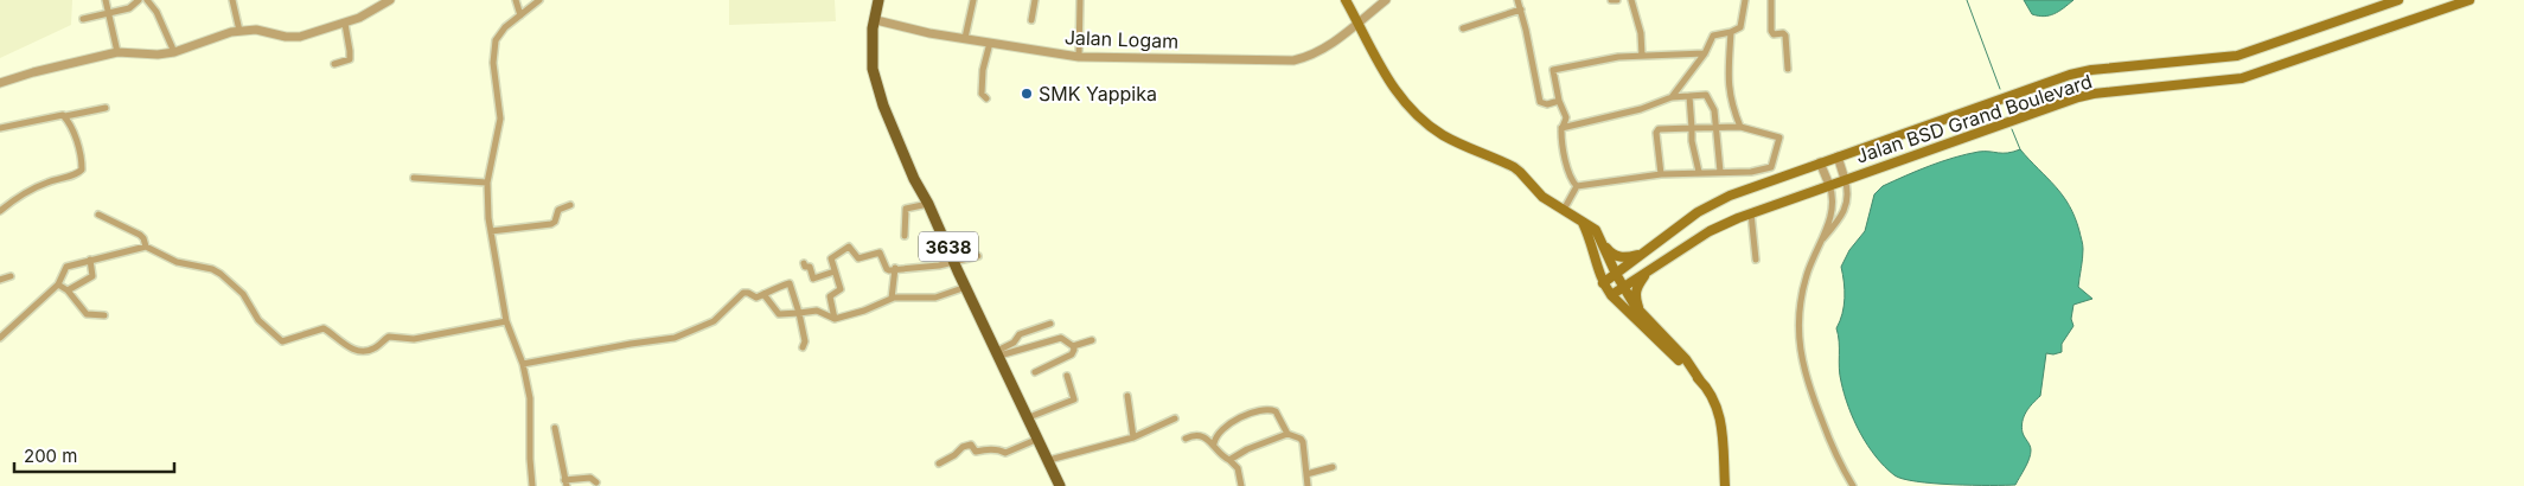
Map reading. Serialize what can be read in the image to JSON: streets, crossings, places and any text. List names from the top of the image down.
{
  "streets": {
    "main road": ["Jalan BSD Grand Boulevard", "3638"],
    "street": ["Jalan Logam"]
  },
  "crossings": [
    ["Jalan Logam", "3638"]
  ],
  "places": ["SMK Yappika"],
  "scale_bar": "200 m"
}
